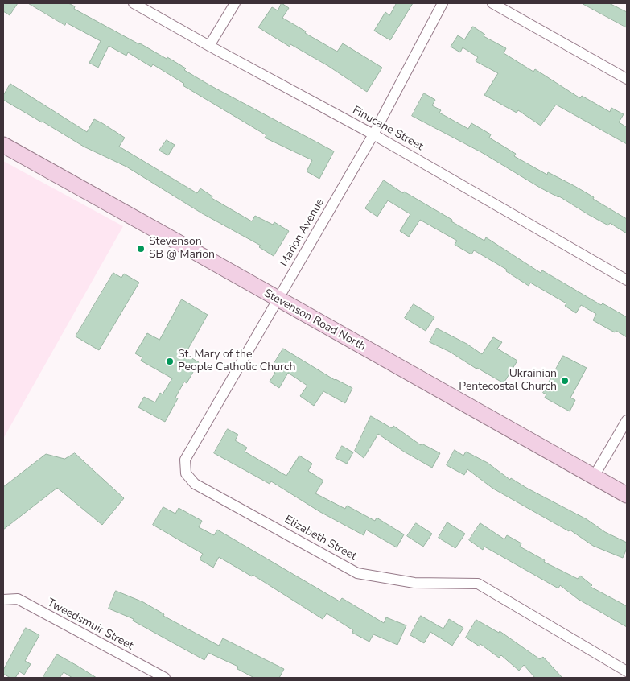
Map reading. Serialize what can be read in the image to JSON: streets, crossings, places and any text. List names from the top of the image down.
{
  "streets": {
    "main road": ["Stevenson Road North"],
    "street": [
      "Finucane Street",
      "Marion Avenue",
      "Elizabeth Street",
      "Tweedsmuir Street"
    ]
  },
  "crossings": [
    ["Finucane Street", "Marion Avenue"],
    ["Marion Avenue", "Stevenson Road North"],
    ["Marion Avenue", "Elizabeth Street"]
  ],
  "places": ["Stevenson SB @ Marion", "St. Mary of the People Catholic Church", "Ukrainian Pentecostal Church"]
}
